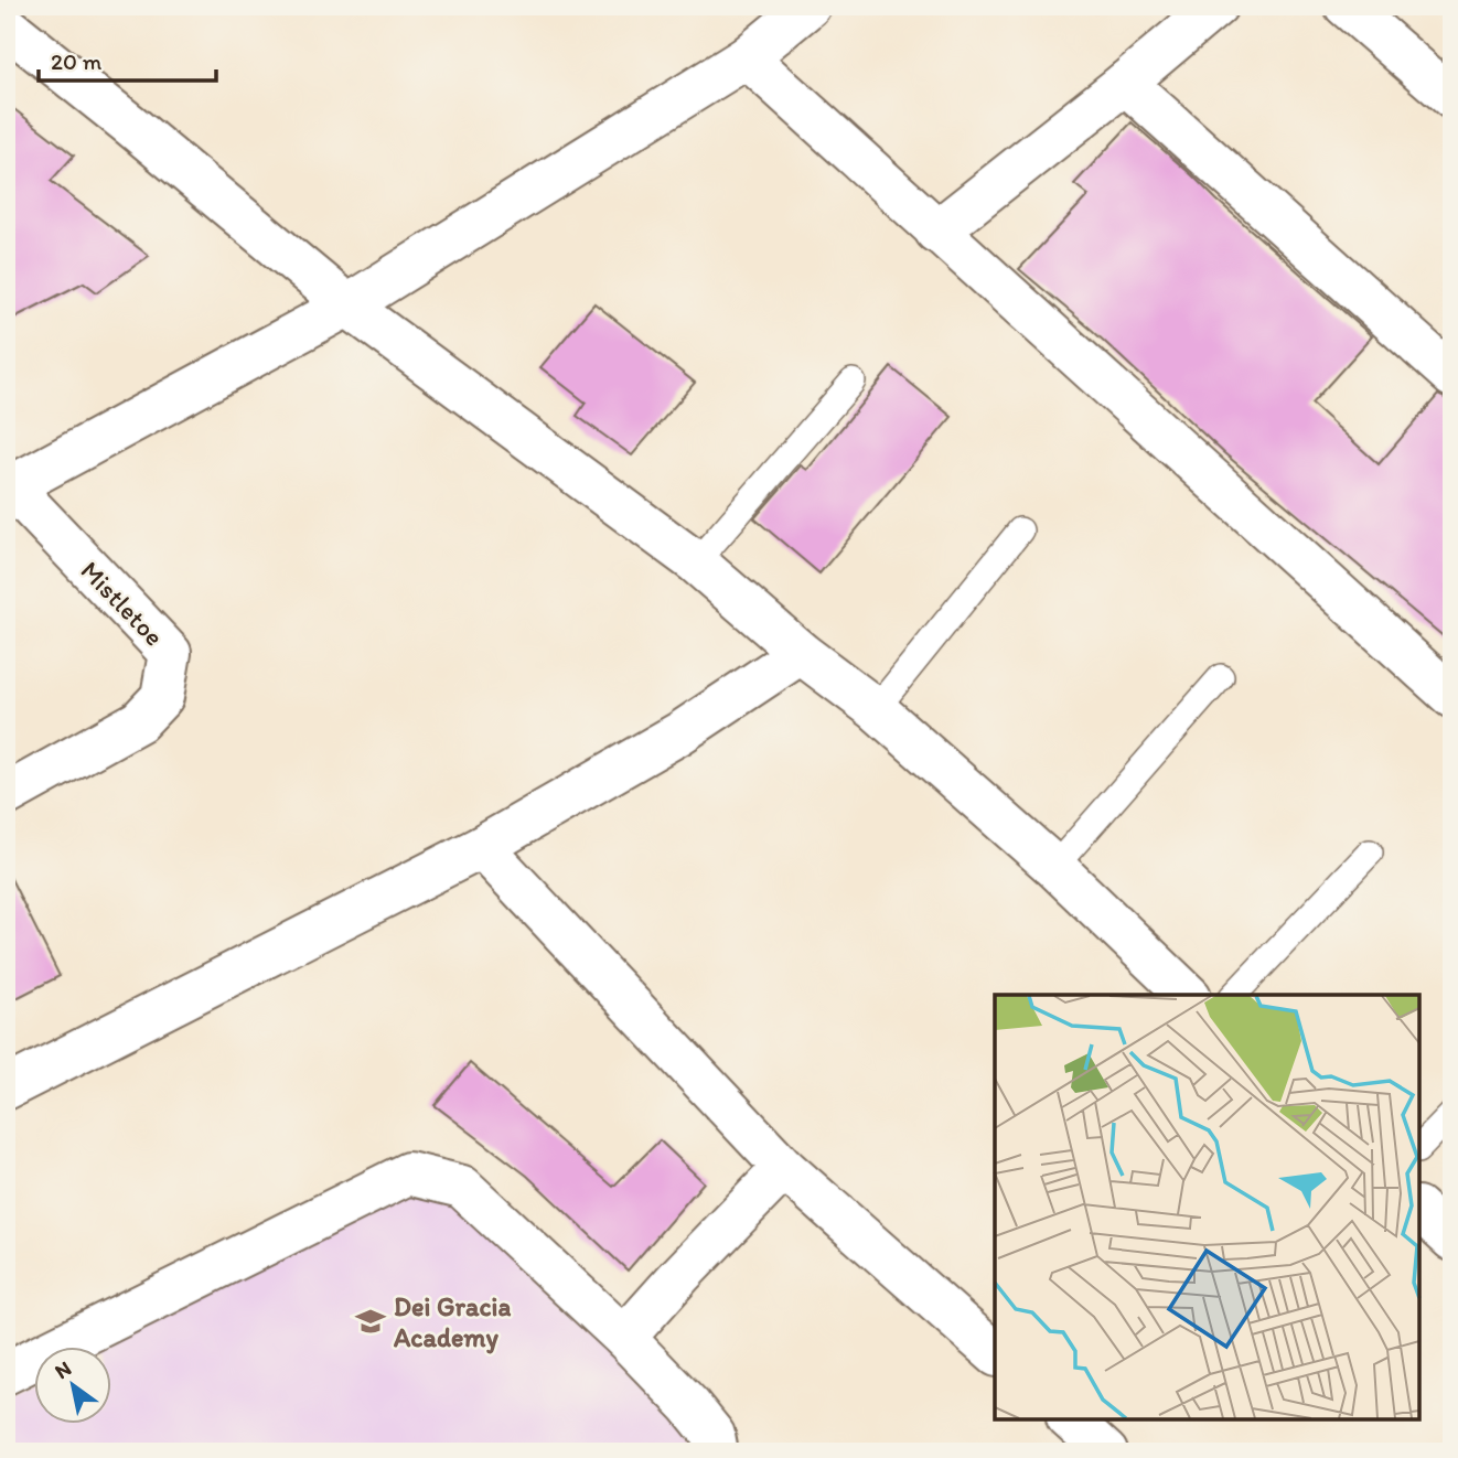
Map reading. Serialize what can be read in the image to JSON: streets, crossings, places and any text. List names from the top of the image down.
{
  "streets": {
    "street": ["Mistletoe"]
  },
  "places": {
    "school or university": ["Dei Gracia Academy"]
  },
  "scale_bar": "20 m",
  "north": "top left"
}
